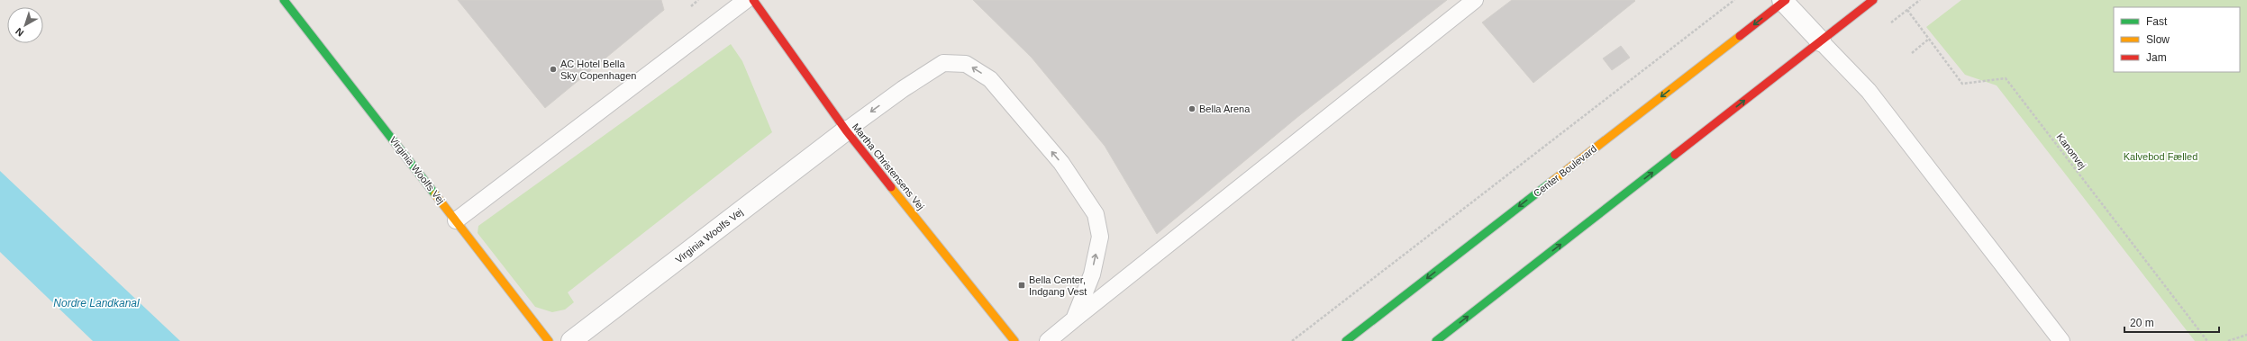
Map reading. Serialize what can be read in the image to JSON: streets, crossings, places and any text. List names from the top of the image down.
{
  "streets": {
    "street": ["Martha Christensens Vej", "Virginia Woolfs Vej", "Center Boulevard"],
    "path": ["Kanonvej"]
  },
  "crossings": [
    ["Martha Christensens Vej", "Virginia Woolfs Vej"]
  ],
  "water": ["Nordre Landkanal"],
  "parks": ["Kalvebod Fælled"],
  "places": {
    "other": ["AC Hotel Bella Sky Copenhagen", "Bella Arena"],
    "transit": ["Bella Center, Indgang Vest"]
  },
  "legend": ["Fast", "Slow", "Jam"],
  "scale_bar": "20 m",
  "north": "bottom left"
}
